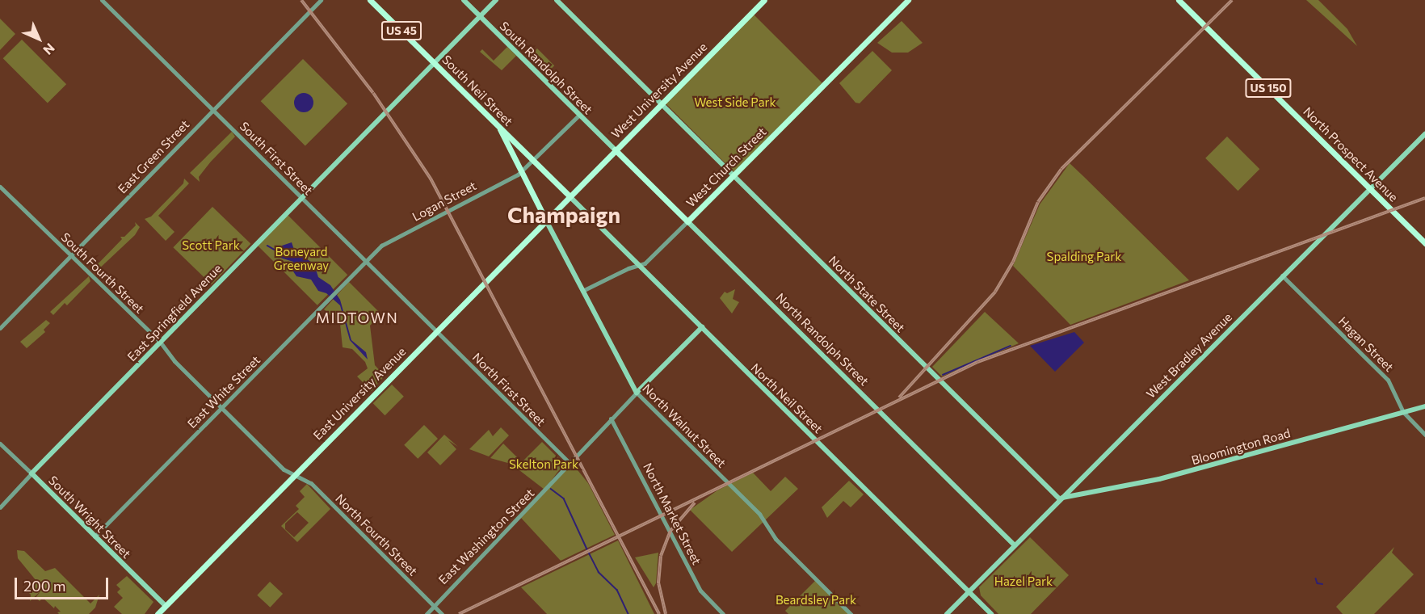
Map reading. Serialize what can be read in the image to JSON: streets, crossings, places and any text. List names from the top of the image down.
{
  "streets": {
    "main road": [
      "US 45",
      "South Randolph Street",
      "US 150",
      "South Neil Street",
      "West University Avenue",
      "North Prospect Avenue",
      "West Church Street",
      "North State Street",
      "East Springfield Avenue",
      "North Randolph Street",
      "West Bradley Avenue",
      "East University Avenue",
      "North Neil Street",
      "North Walnut Street",
      "Bloomington Road",
      "South Wright Street",
      "East Washington Street"
    ],
    "street": [
      "East Green Street",
      "South First Street",
      "Logan Street",
      "South Fourth Street",
      "Hagan Street",
      "North First Street",
      "East White Street",
      "North Market Street",
      "North Fourth Street"
    ]
  },
  "crossings": [
    ["South Randolph Street", "West University Avenue"],
    ["South Randolph Street", "Logan Street"],
    ["South Randolph Street", "East Springfield Avenue"],
    ["South Randolph Street", "North Randolph Street"],
    ["South Neil Street", "West University Avenue"],
    ["South Neil Street", "Logan Street"],
    ["South Neil Street", "East Springfield Avenue"],
    ["South Neil Street", "East University Avenue"],
    ["South Neil Street", "North Neil Street"],
    ["West University Avenue", "North State Street"],
    ["West University Avenue", "North Randolph Street"],
    ["West University Avenue", "East University Avenue"],
    ["West University Avenue", "North Neil Street"],
    ["North Prospect Avenue", "West Bradley Avenue"],
    ["East Green Street", "South First Street"],
    ["East Green Street", "South Fourth Street"],
    ["South First Street", "Logan Street"],
    ["South First Street", "East Springfield Avenue"],
    ["South First Street", "North First Street"],
    ["South First Street", "East White Street"],
    ["South First Street", "East University Avenue"],
    ["West Church Street", "North State Street"],
    ["West Church Street", "North Randolph Street"],
    ["West Church Street", "North Neil Street"],
    ["West Church Street", "North Walnut Street"],
    ["Logan Street", "East White Street"],
    ["South Fourth Street", "East Springfield Avenue"],
    ["South Fourth Street", "East White Street"],
    ["South Fourth Street", "East University Avenue"],
    ["South Fourth Street", "North Fourth Street"],
    ["North State Street", "West Bradley Avenue"],
    ["North State Street", "Bloomington Road"],
    ["East Springfield Avenue", "South Wright Street"],
    ["North Randolph Street", "West Bradley Avenue"],
    ["Hagan Street", "West Bradley Avenue"],
    ["Hagan Street", "Bloomington Road"],
    ["West Bradley Avenue", "North Neil Street"],
    ["West Bradley Avenue", "Bloomington Road"],
    ["North First Street", "East University Avenue"],
    ["North First Street", "East Washington Street"],
    ["East White Street", "South Wright Street"],
    ["East University Avenue", "North Neil Street"],
    ["East University Avenue", "North Walnut Street"],
    ["East University Avenue", "South Wright Street"],
    ["East University Avenue", "North Fourth Street"],
    ["North Neil Street", "East Washington Street"],
    ["North Walnut Street", "East Washington Street"],
    ["North Market Street", "East Washington Street"],
    ["North Fourth Street", "East Washington Street"]
  ],
  "districts": ["Champaign", "MIDTOWN"],
  "parks": [
    "West Side Park",
    "Scott Park",
    "Boneyard Greenway",
    "Spalding Park",
    "Skelton Park",
    "Hazel Park",
    "Beardsley Park"
  ],
  "scale_bar": "200 m",
  "north": "bottom right"
}
